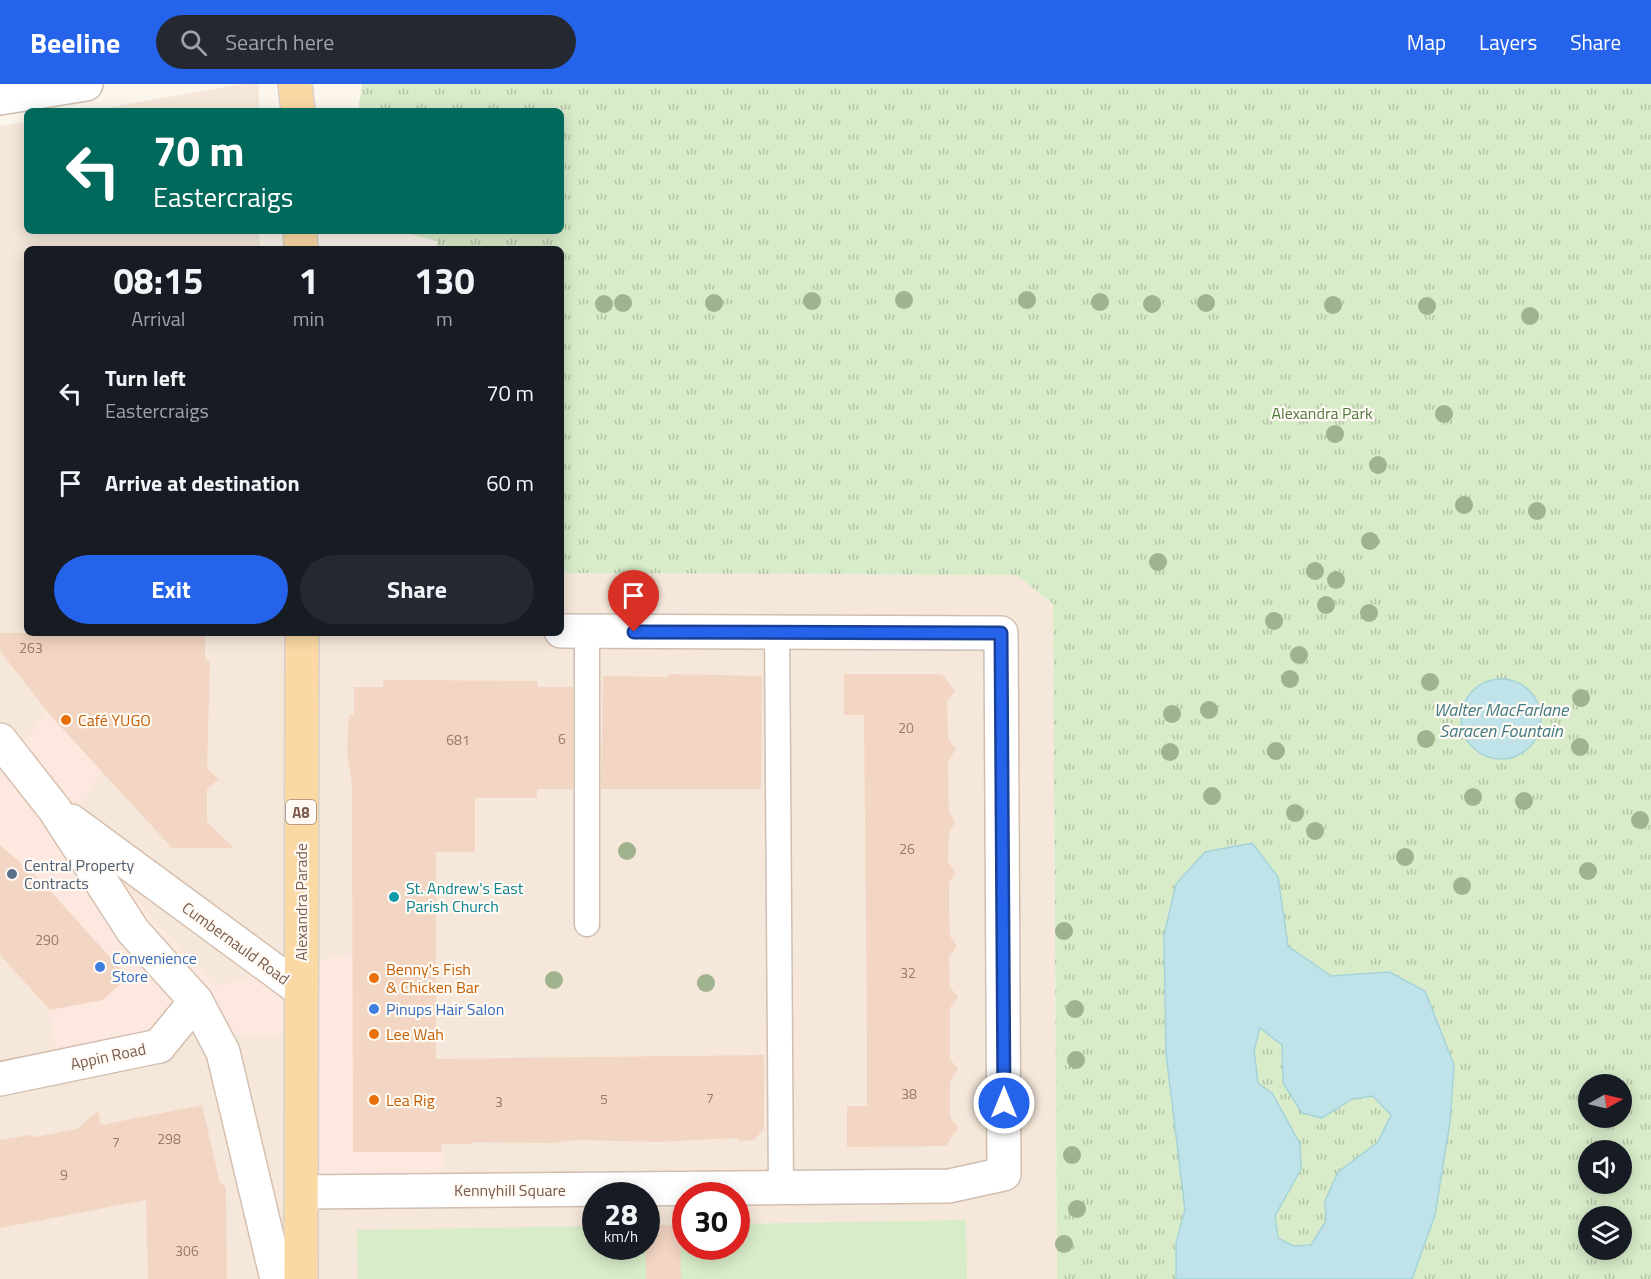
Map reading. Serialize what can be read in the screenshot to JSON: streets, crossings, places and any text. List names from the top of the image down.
{
  "streets": {
    "main road": ["A8", "Alexandra Parade", "Cumbernauld Road"],
    "street": ["Appin Road", "Kennyhill Square"]
  },
  "crossings": [
    ["Alexandra Parade", "Cumbernauld Road"],
    ["Cumbernauld Road", "Appin Road"],
    ["Cumbernauld Road", "Kennyhill Square"]
  ],
  "water": ["Walter MacFarlane Saracen Fountain"],
  "parks": ["Alexandra Park"],
  "places": [
    "Café YUGO",
    "Central Property Contracts",
    "St. Andrew's East Parish Church",
    "Convenience Store",
    "Benny's Fish & Chicken Bar",
    "Pinups Hair Salon",
    "Lee Wah",
    "Lea Rig"
  ],
  "house_numbers": [
    "263",
    "20",
    "6",
    "681",
    "26",
    "290",
    "32",
    "38",
    "7",
    "5",
    "3",
    "298",
    "7",
    "9",
    "306"
  ],
  "north": "right",
  "page": {
    "header": "Beeline",
    "search": "Search here",
    "nav": ["Map", "Layers", "Share"],
    "turn": ["70 m", "Eastercraigs"],
    "eta": [
      "08:15",
      "Arrival",
      "1",
      "min",
      "130",
      "m"
    ],
    "list": [
      {
        "name": "Turn left",
        "note": "Eastercraigs",
        "value": "70 m"
      },
      {
        "name": "Arrive at destination",
        "value": "60 m"
      }
    ],
    "buttons": ["Exit", "Share"],
    "speed": "28 km/h",
    "limit": "30"
  }
}
